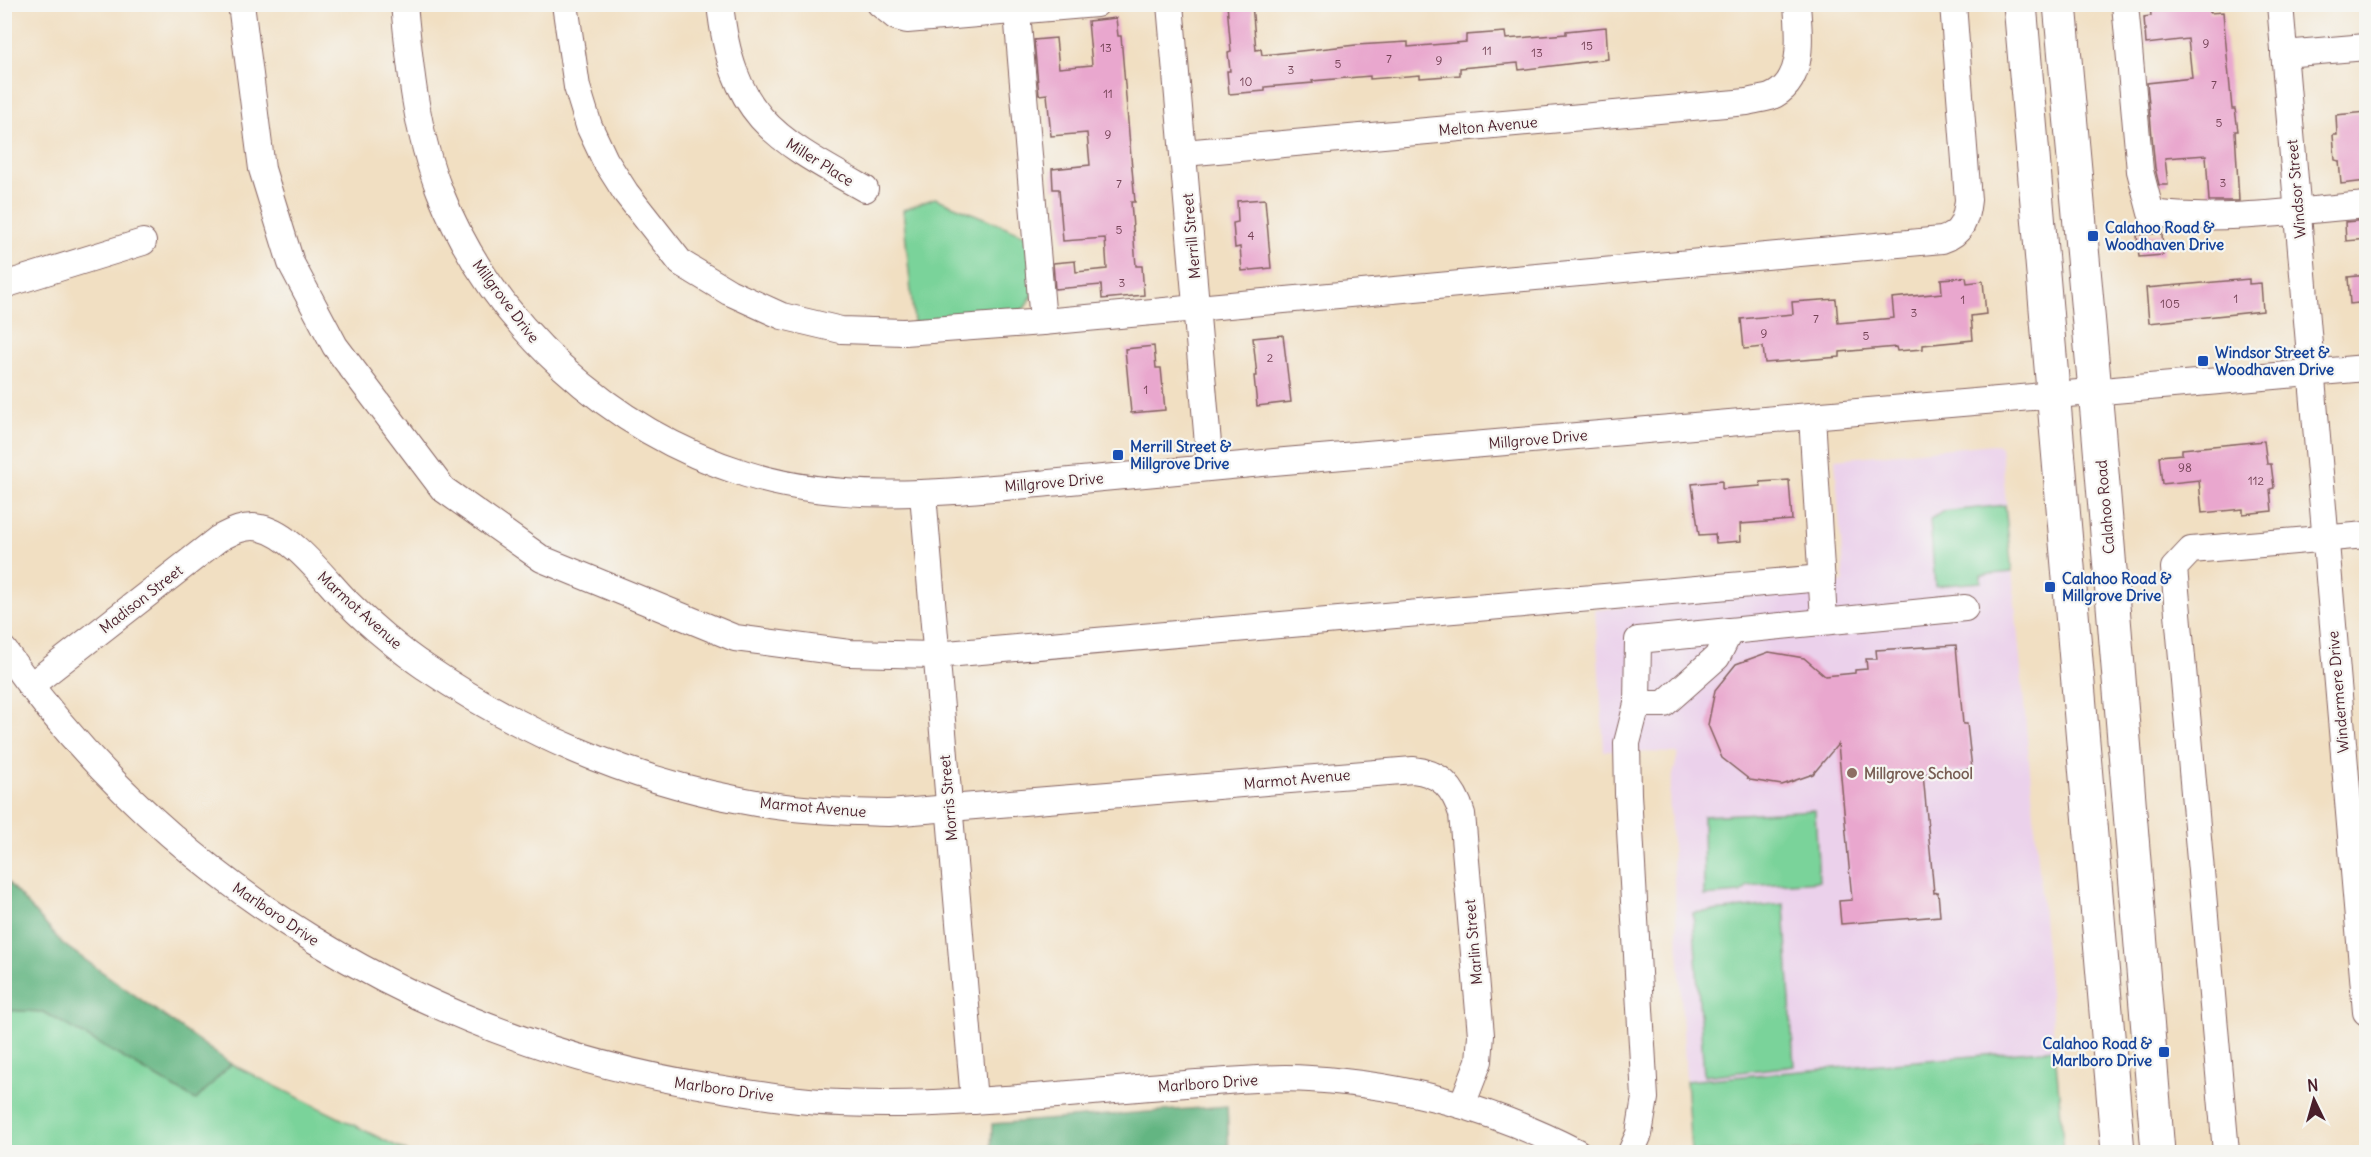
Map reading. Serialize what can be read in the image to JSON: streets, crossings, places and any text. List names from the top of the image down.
{
  "streets": {
    "main road": ["Calahoo Road"],
    "street": [
      "Melton Avenue",
      "Miller Place",
      "Windsor Street",
      "Merrill Street",
      "Millgrove Drive",
      "Madison Street",
      "Marmot Avenue",
      "Windermere Drive",
      "Morris Street",
      "Marlboro Drive",
      "Marlin Street"
    ]
  },
  "crossings": [
    ["Melton Avenue", "Merrill Street"],
    ["Windsor Street", "Millgrove Drive"],
    ["Windsor Street", "Windermere Drive"],
    ["Merrill Street", "Millgrove Drive"],
    ["Millgrove Drive", "Calahoo Road"],
    ["Millgrove Drive", "Windermere Drive"],
    ["Millgrove Drive", "Morris Street"],
    ["Madison Street", "Marmot Avenue"],
    ["Madison Street", "Marlboro Drive"],
    ["Marmot Avenue", "Morris Street"],
    ["Marmot Avenue", "Marlin Street"],
    ["Morris Street", "Marlboro Drive"],
    ["Marlboro Drive", "Marlin Street"]
  ],
  "places": {
    "transit": [
      "Calahoo Road & Woodhaven Drive",
      "Windsor Street & Woodhaven Drive",
      "Merrill Street & Millgrove Drive",
      "Calahoo Road & Millgrove Drive",
      "Calahoo Road & Marlboro Drive"
    ],
    "other": ["Millgrove School"]
  },
  "house_numbers": [
    "9",
    "15",
    "13",
    "11",
    "13",
    "7",
    "9",
    "5",
    "3",
    "10",
    "7",
    "11",
    "5",
    "9",
    "3",
    "7",
    "5",
    "4",
    "3",
    "1",
    "1",
    "105",
    "3",
    "7",
    "9",
    "5",
    "2",
    "1",
    "98",
    "112"
  ],
  "north": "top"
}
